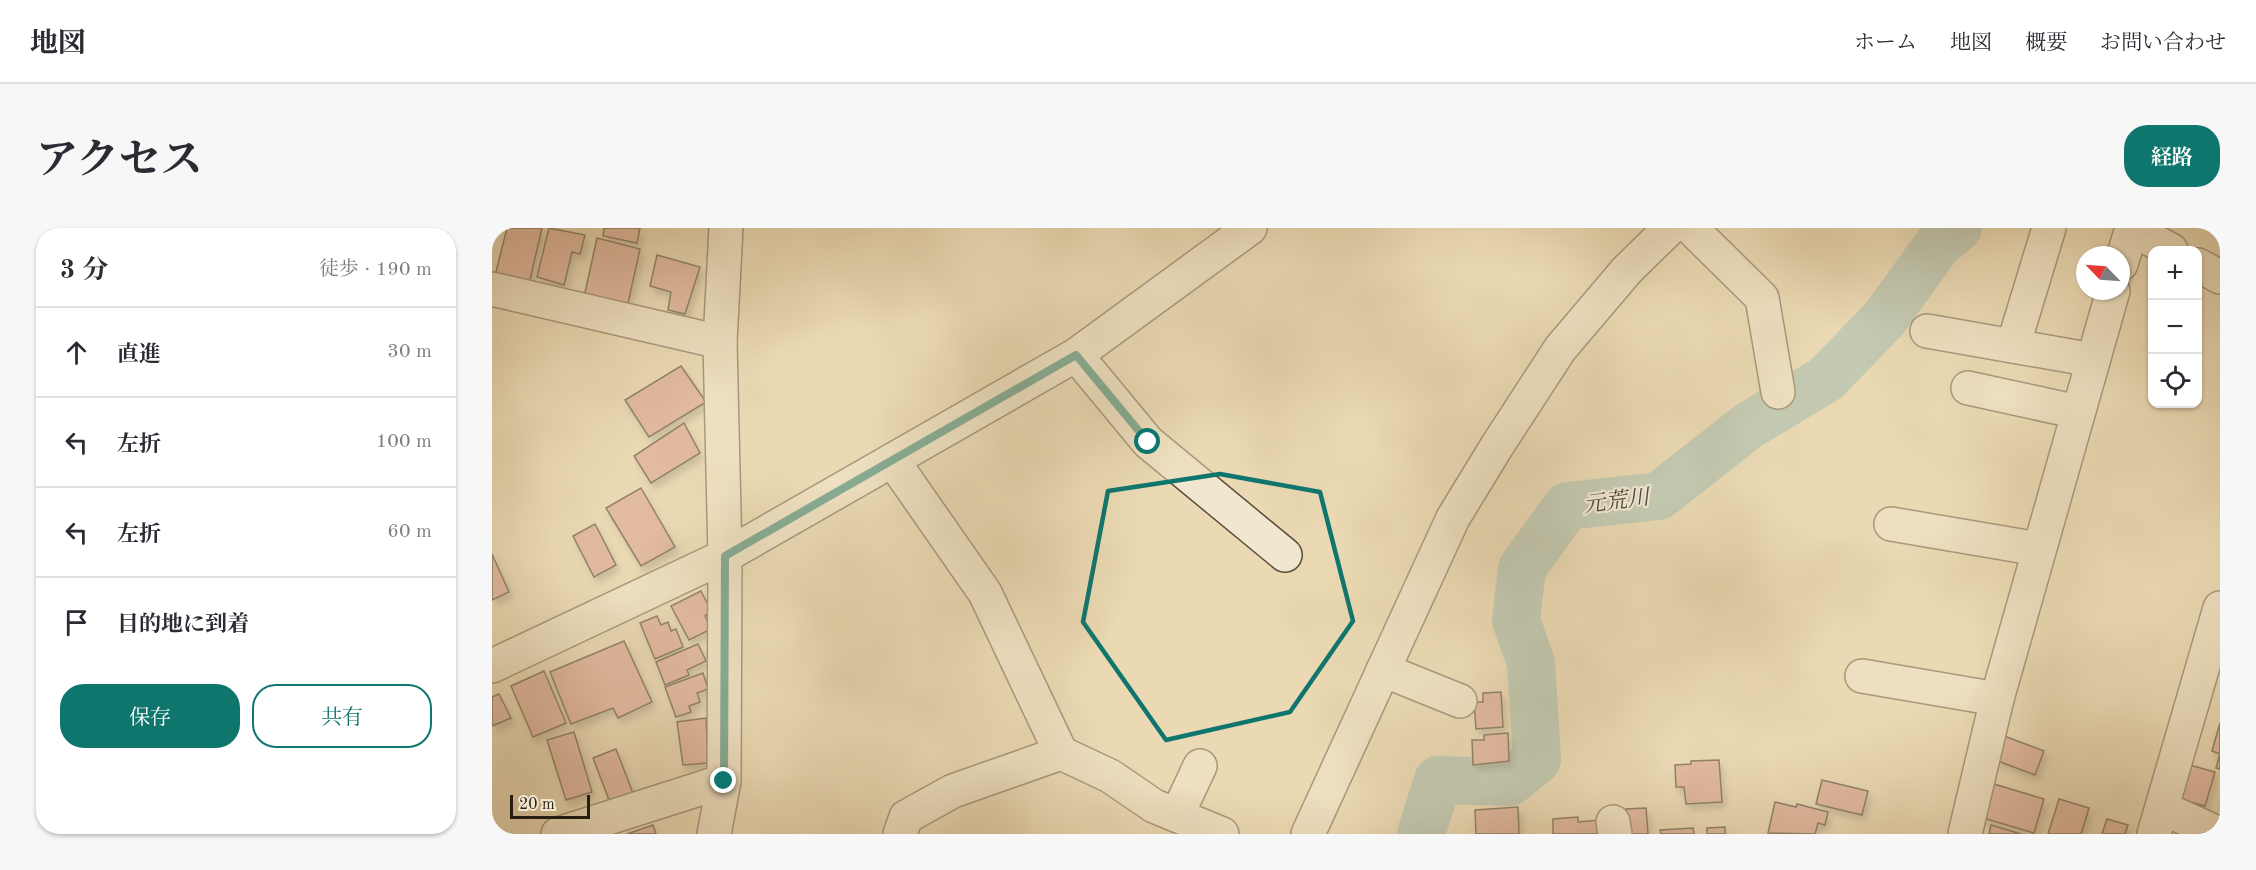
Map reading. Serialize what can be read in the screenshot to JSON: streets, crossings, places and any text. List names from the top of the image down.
{
  "water": ["元荒川"],
  "scale_bar": "20 m",
  "north": "top left",
  "page": {
    "header": "地図",
    "nav": [
      "ホーム",
      "地図",
      "概要",
      "お問い合わせ"
    ],
    "title": "アクセス",
    "buttons": [
      "経路",
      ["保存", "共有"]
    ],
    "heading": ["3 分", "徒歩 · 190 m"],
    "map_buttons": ["+", "−"],
    "list": [
      ["直進", "30 m"],
      ["左折", "100 m"],
      ["左折", "60 m"],
      "目的地に到着"
    ],
    "scale": "20 m"
  }
}
